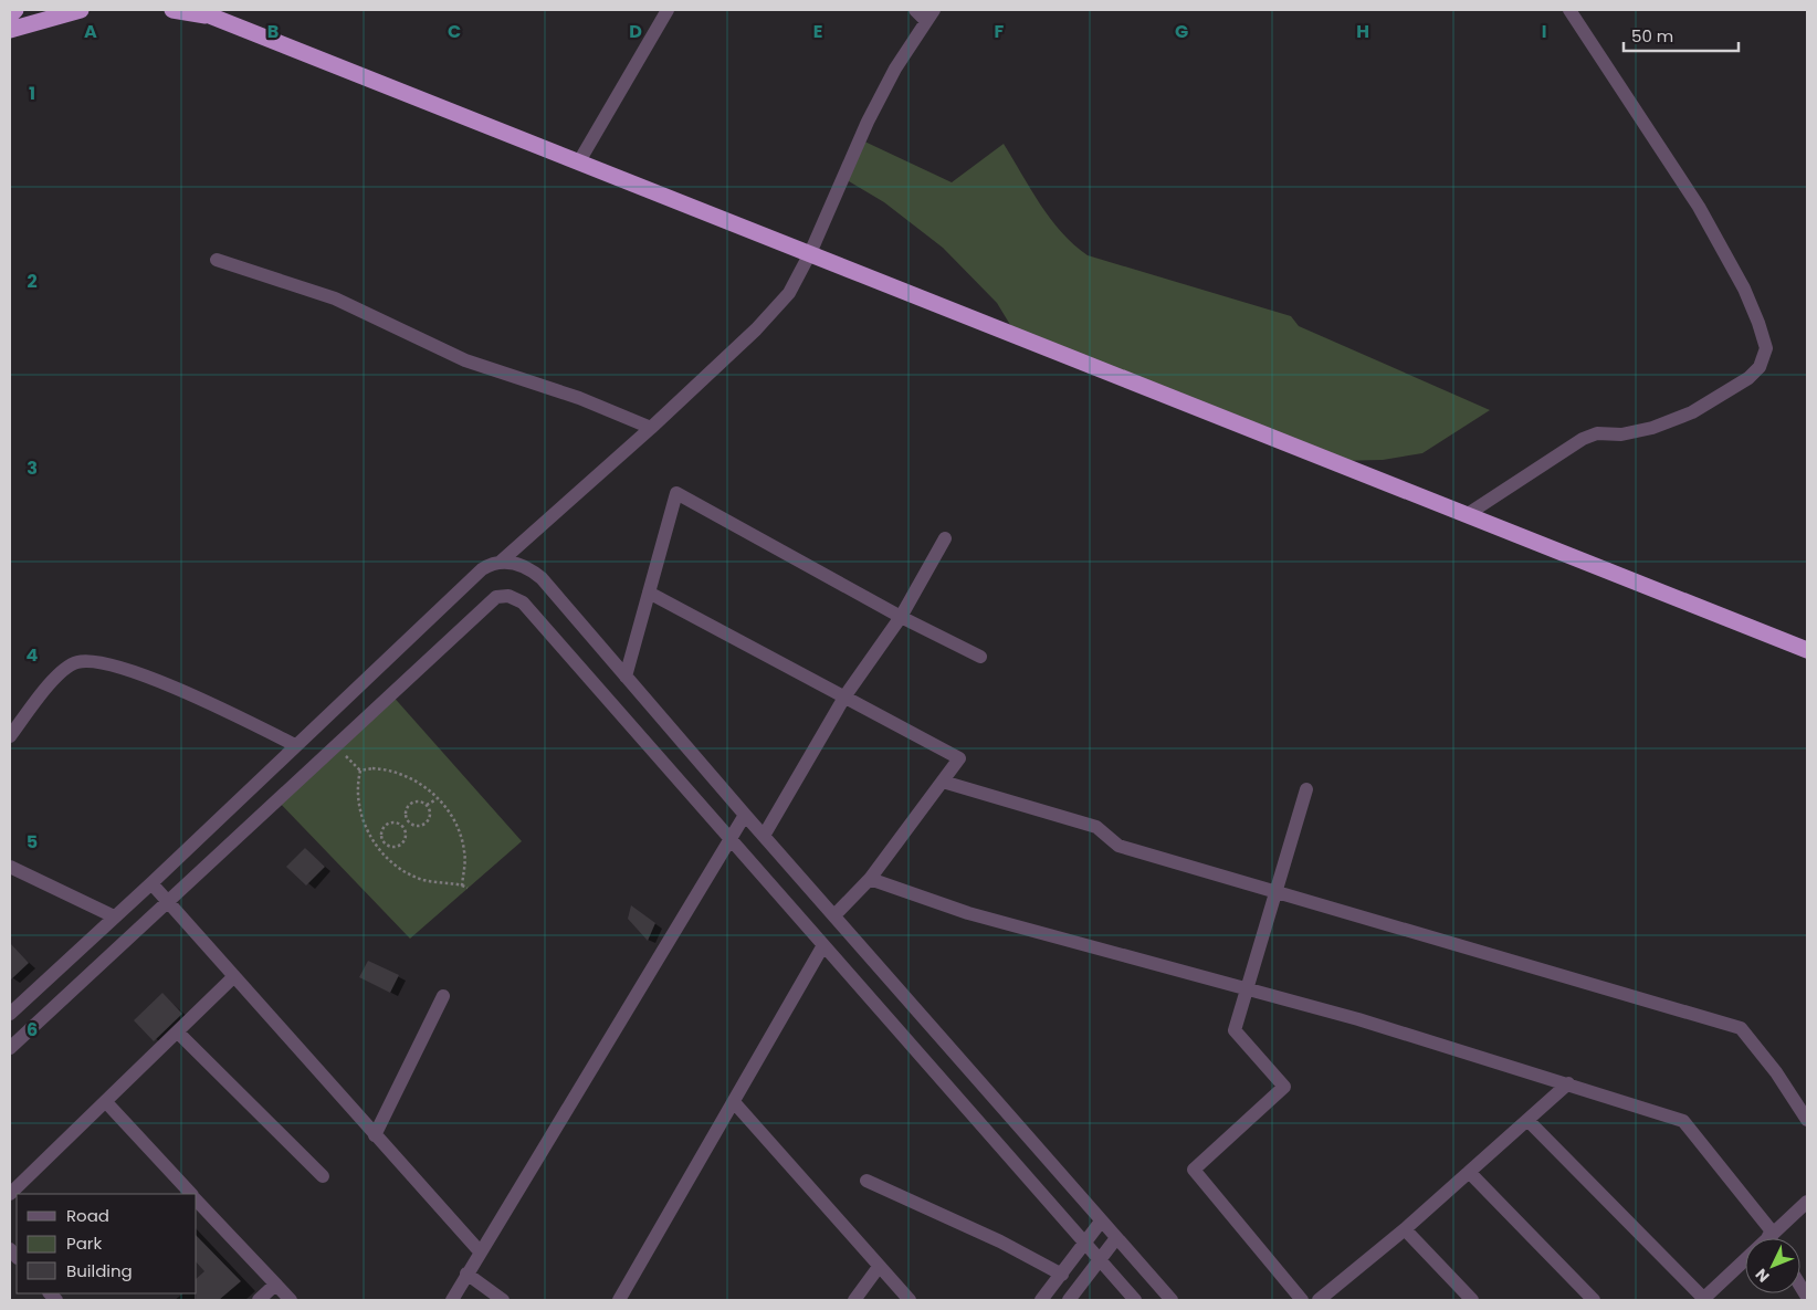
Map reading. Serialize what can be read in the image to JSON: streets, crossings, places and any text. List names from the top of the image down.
{
  "legend": ["Road", "Park", "Building"],
  "scale_bar": "50 m",
  "north": "bottom left",
  "grid": {
    "columns": [
      "A",
      "B",
      "C",
      "D",
      "E",
      "F",
      "G",
      "H",
      "I"
    ],
    "rows": [
      "1",
      "2",
      "3",
      "4",
      "5",
      "6"
    ]
  }
}
